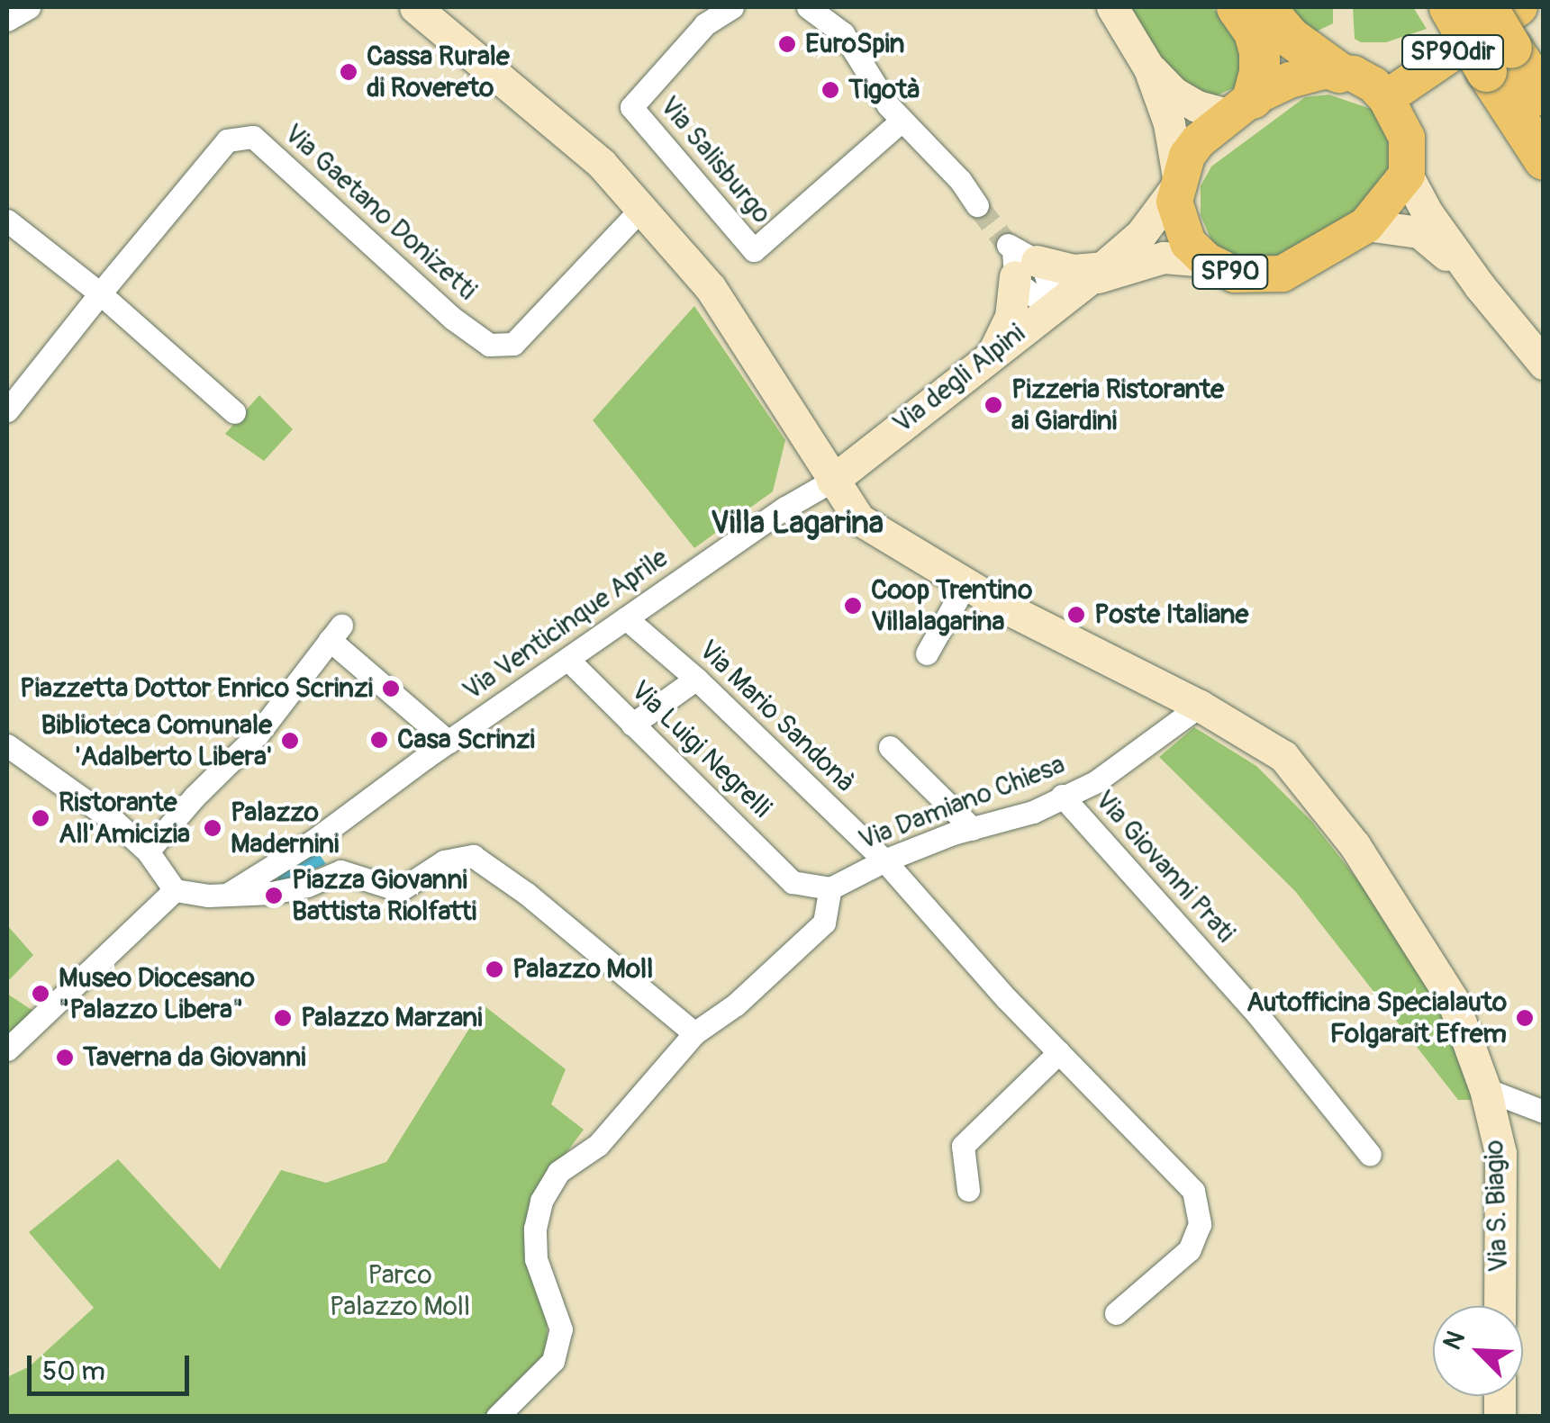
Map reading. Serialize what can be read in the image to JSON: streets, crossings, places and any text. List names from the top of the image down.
{
  "streets": {
    "main road": [
      "SP90dir",
      "SP90",
      "Via degli Alpini",
      "Via S. Biagio"
    ],
    "street": [
      "Via Salisburgo",
      "Via Gaetano Donizetti",
      "Via Venticinque Aprile",
      "Via Mario Sandonà",
      "Via Luigi Negrelli",
      "Via Damiano Chiesa",
      "Via Giovanni Prati"
    ]
  },
  "crossings": [
    ["SP90dir", "SP90"],
    ["SP90dir", "Via degli Alpini"],
    ["Via Gaetano Donizetti", "Via S. Biagio"],
    ["SP90", "Via degli Alpini"],
    ["Via degli Alpini", "Via Venticinque Aprile"],
    ["Via degli Alpini", "Via S. Biagio"],
    ["Via Venticinque Aprile", "Via Mario Sandonà"],
    ["Via Venticinque Aprile", "Via Luigi Negrelli"],
    ["Via Venticinque Aprile", "Via S. Biagio"],
    ["Via Mario Sandonà", "Via Damiano Chiesa"],
    ["Via Luigi Negrelli", "Via Damiano Chiesa"],
    ["Via Damiano Chiesa", "Via Giovanni Prati"],
    ["Via Damiano Chiesa", "Via S. Biagio"]
  ],
  "districts": ["Villa Lagarina"],
  "parks": ["Parco Palazzo Moll"],
  "places": [
    "EuroSpin",
    "Cassa Rurale di Rovereto",
    "Tigotà",
    "Pizzeria Ristorante ai Giardini",
    "Coop Trentino Villalagarina",
    "Poste Italiane",
    "Piazzetta Dottor Enrico Scrinzi",
    "Casa Scrinzi",
    "Biblioteca Comunale 'Adalberto Libera'",
    "Ristorante All'Amicizia",
    "Palazzo Madernini",
    "Piazza Giovanni Battista Riolfatti",
    "Palazzo Moll",
    "Museo Diocesano \"Palazzo Libera\"",
    "Palazzo Marzani",
    "Autofficina Specialauto Folgarait Efrem",
    "Taverna da Giovanni"
  ],
  "scale_bar": "50 m",
  "north": "top left"
}
